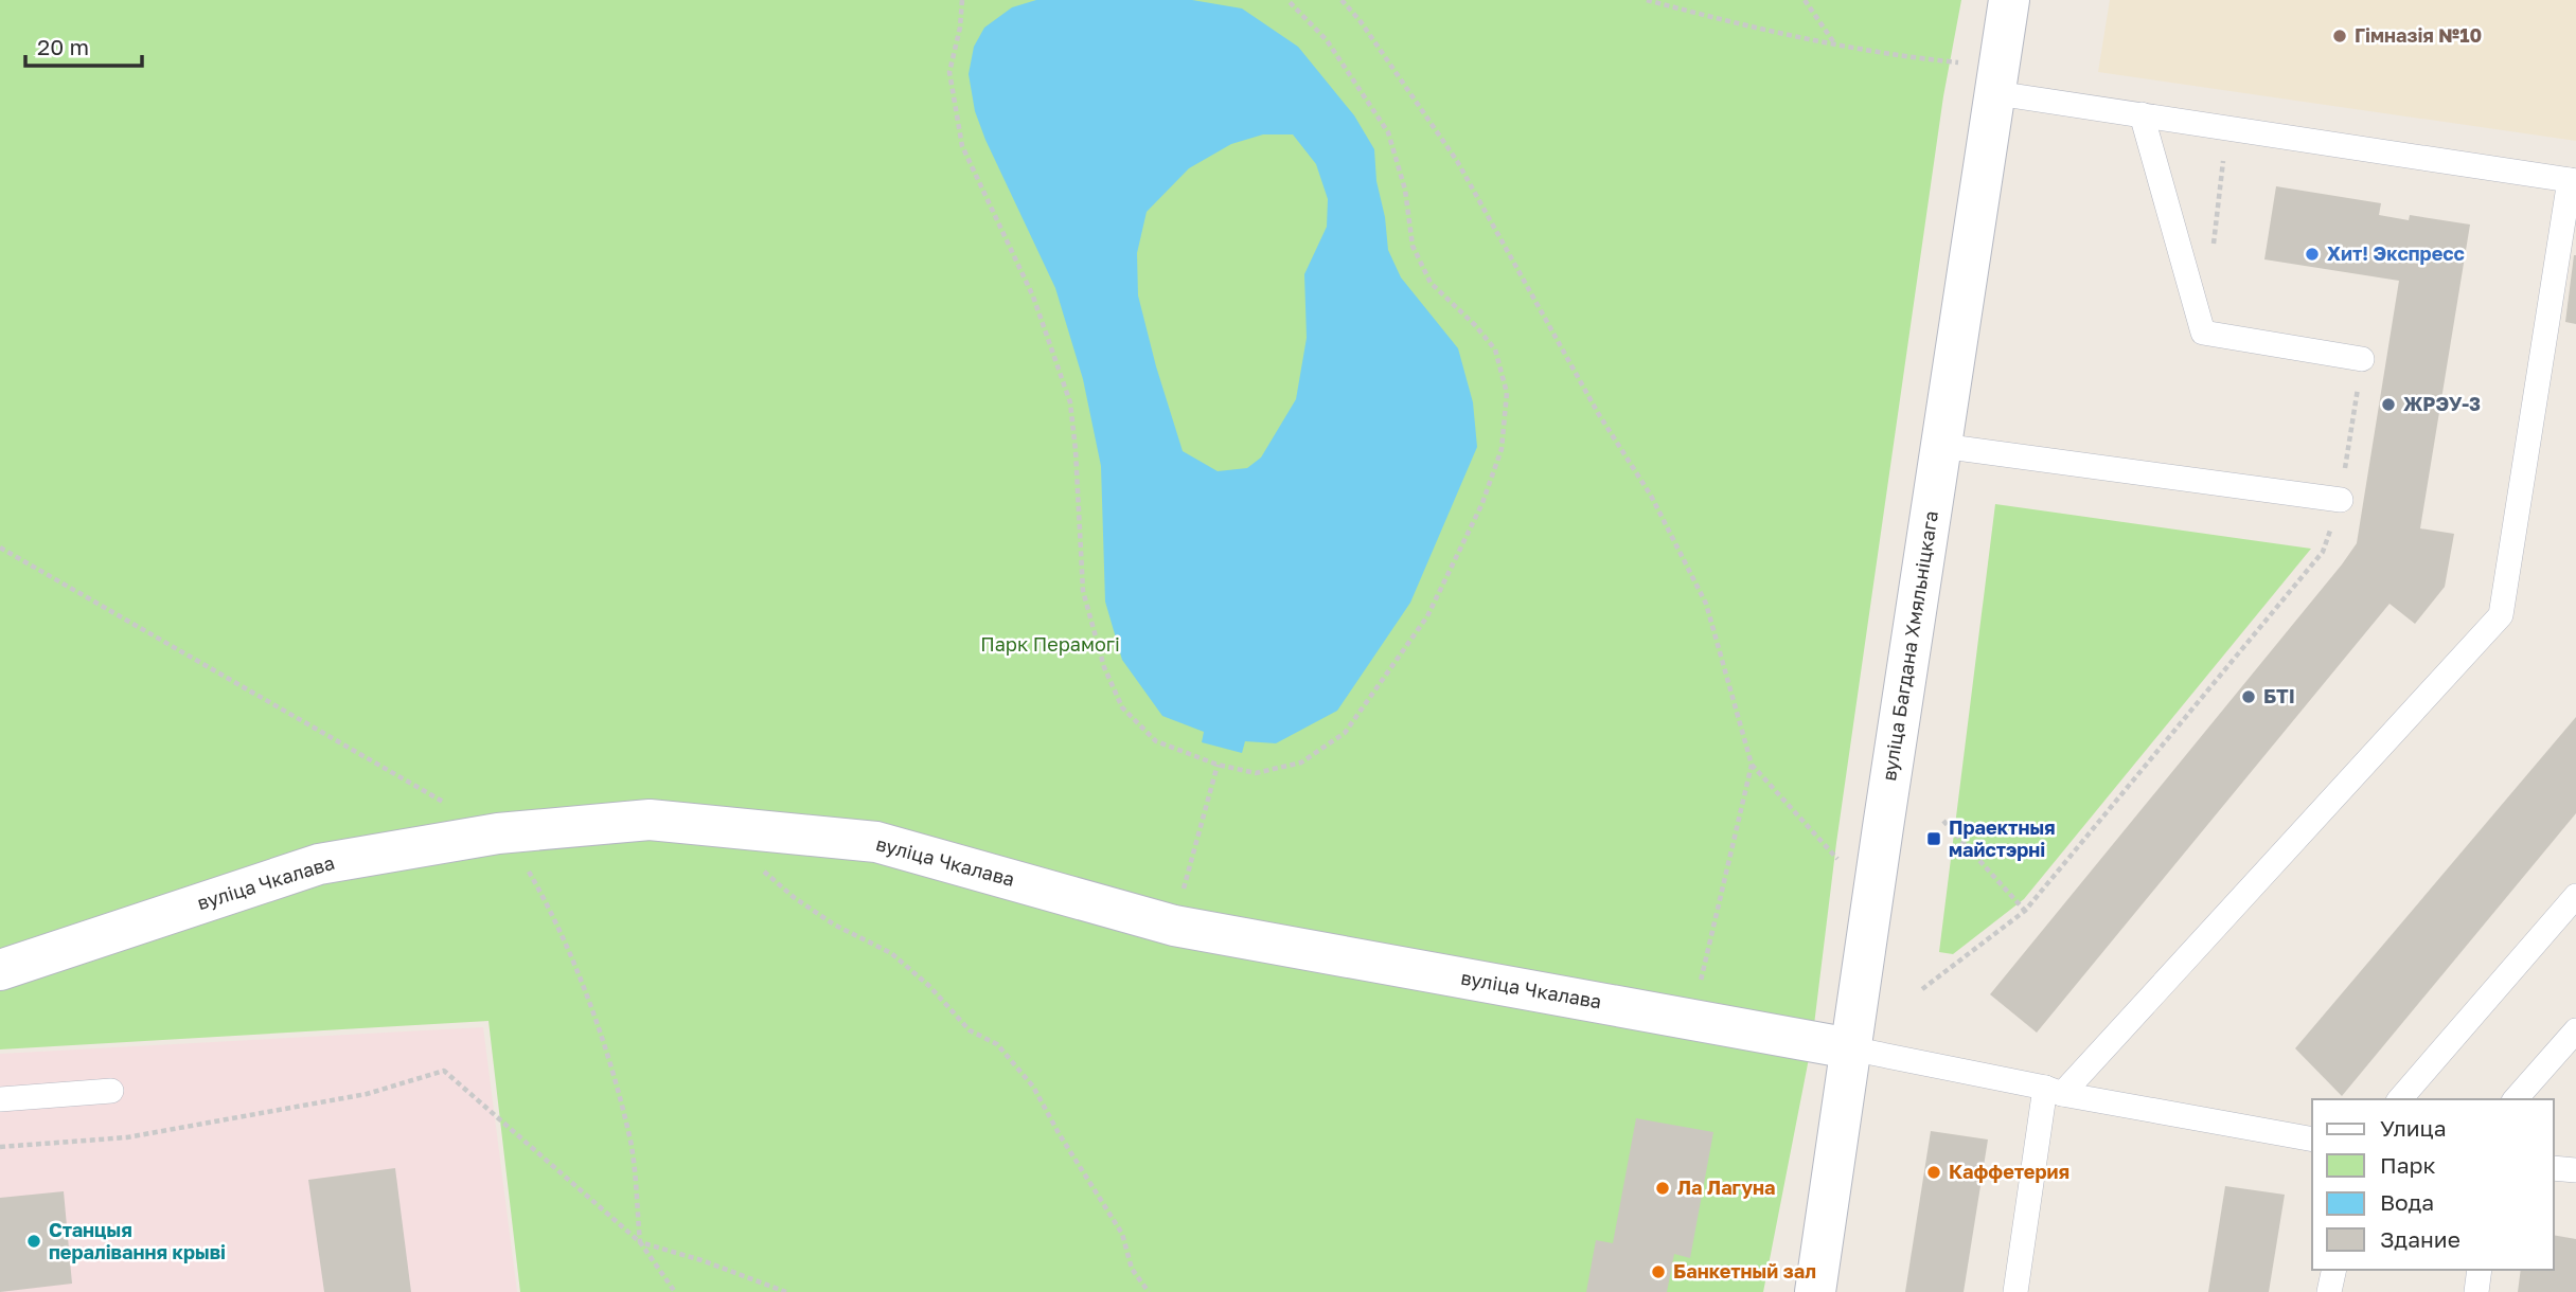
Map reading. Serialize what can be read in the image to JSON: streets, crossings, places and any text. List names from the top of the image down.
{
  "streets": {
    "street": ["вуліца Багдана Хмяльніцкага", "вуліца Чкалава"]
  },
  "crossings": [
    ["вуліца Багдана Хмяльніцкага", "вуліца Чкалава"]
  ],
  "parks": ["Парк Перамогі"],
  "places": {
    "other": [
      "Гімназія №10",
      "Хит! Экспресс",
      "ЖРЭУ-3",
      "БТІ",
      "Каффетерия",
      "Ла Лагуна",
      "Станцыя пералівання крыві",
      "Банкетный зал"
    ],
    "transit": ["Праектныя майстэрні"]
  },
  "legend": [
    "Улица",
    "Парк",
    "Вода",
    "Здание"
  ],
  "scale_bar": "20 m"
}
